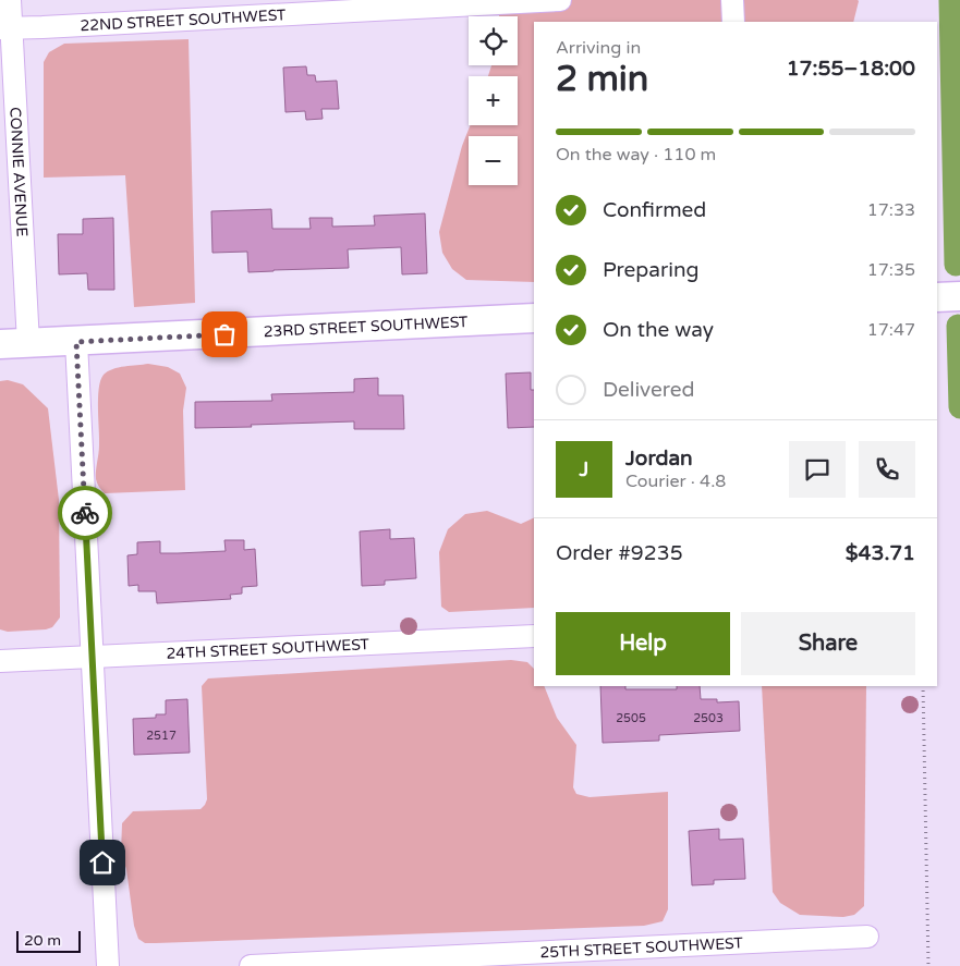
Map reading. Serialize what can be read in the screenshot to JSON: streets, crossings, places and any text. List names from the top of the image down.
{
  "streets": {
    "street": [
      "22ND STREET SOUTHWEST",
      "CONNIE AVENUE",
      "23RD STREET SOUTHWEST",
      "24TH STREET SOUTHWEST",
      "25TH STREET SOUTHWEST"
    ]
  },
  "crossings": [
    ["22ND STREET SOUTHWEST", "CONNIE AVENUE"],
    ["CONNIE AVENUE", "23RD STREET SOUTHWEST"]
  ],
  "house_numbers": ["2505", "2503", "2517"],
  "scale_bar": "20 m",
  "page": {
    "map_buttons": ["+", "−"],
    "heading": ["2 min", "Arriving in", "17:55–18:00"],
    "panel": [
      "Jordan",
      "Courier · 4.8",
      "Order #9235",
      "$43.71"
    ],
    "bar": "On the way · 110 m",
    "list": [
      ["Confirmed", "17:33"],
      ["Preparing", "17:35"],
      ["On the way", "17:47"],
      "Delivered"
    ],
    "round": "J",
    "buttons": ["Help", "Share"],
    "scale": "20 m"
  }
}
